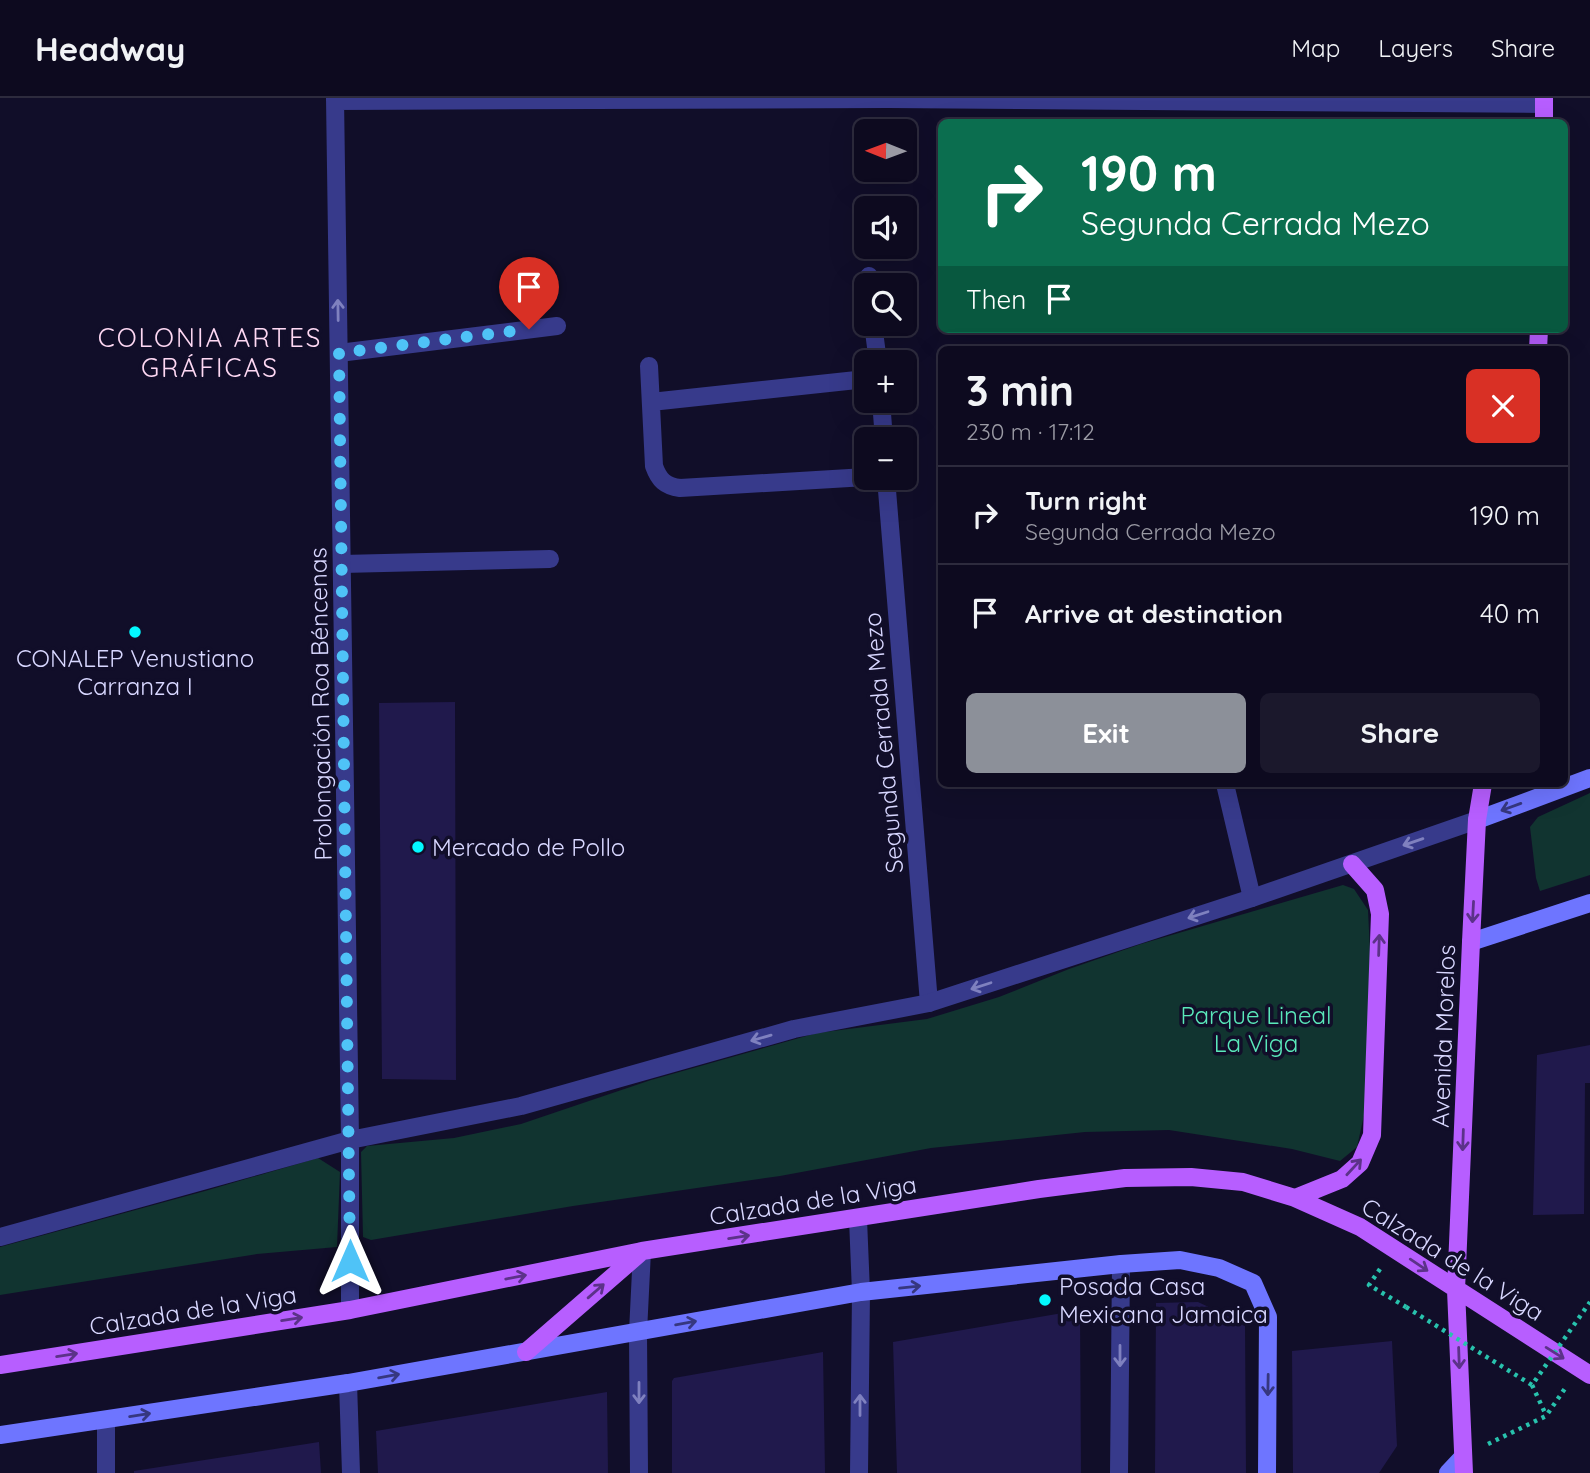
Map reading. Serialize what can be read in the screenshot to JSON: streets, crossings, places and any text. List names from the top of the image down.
{
  "streets": {
    "main road": ["Avenida Morelos", "Calzada de la Viga"],
    "street": ["Prolongación Roa Béncenas", "Segunda Cerrada Mezo"]
  },
  "crossings": [
    ["Prolongación Roa Béncenas", "Calzada de la Viga"],
    ["Avenida Morelos", "Calzada de la Viga"]
  ],
  "one_way": ["Avenida Morelos", "Calzada de la Viga"],
  "districts": ["COLONIA ARTES GRÁFICAS"],
  "parks": ["Parque Lineal La Viga"],
  "places": ["CONALEP Venustiano Carranza I", "Mercado de Pollo", "Posada Casa Mexicana Jamaica"],
  "north": "left",
  "page": {
    "header": "Headway",
    "nav": ["Map", "Layers", "Share"],
    "map_buttons": ["+", "−"],
    "turn": ["190 m", "Segunda Cerrada Mezo"],
    "then": "Then",
    "heading": ["3 min", "230 m · 17:12"],
    "list": [
      {
        "name": "Turn right",
        "note": "Segunda Cerrada Mezo",
        "value": "190 m"
      },
      {
        "name": "Arrive at destination",
        "value": "40 m"
      }
    ],
    "buttons": ["Exit", "Share"]
  }
}
